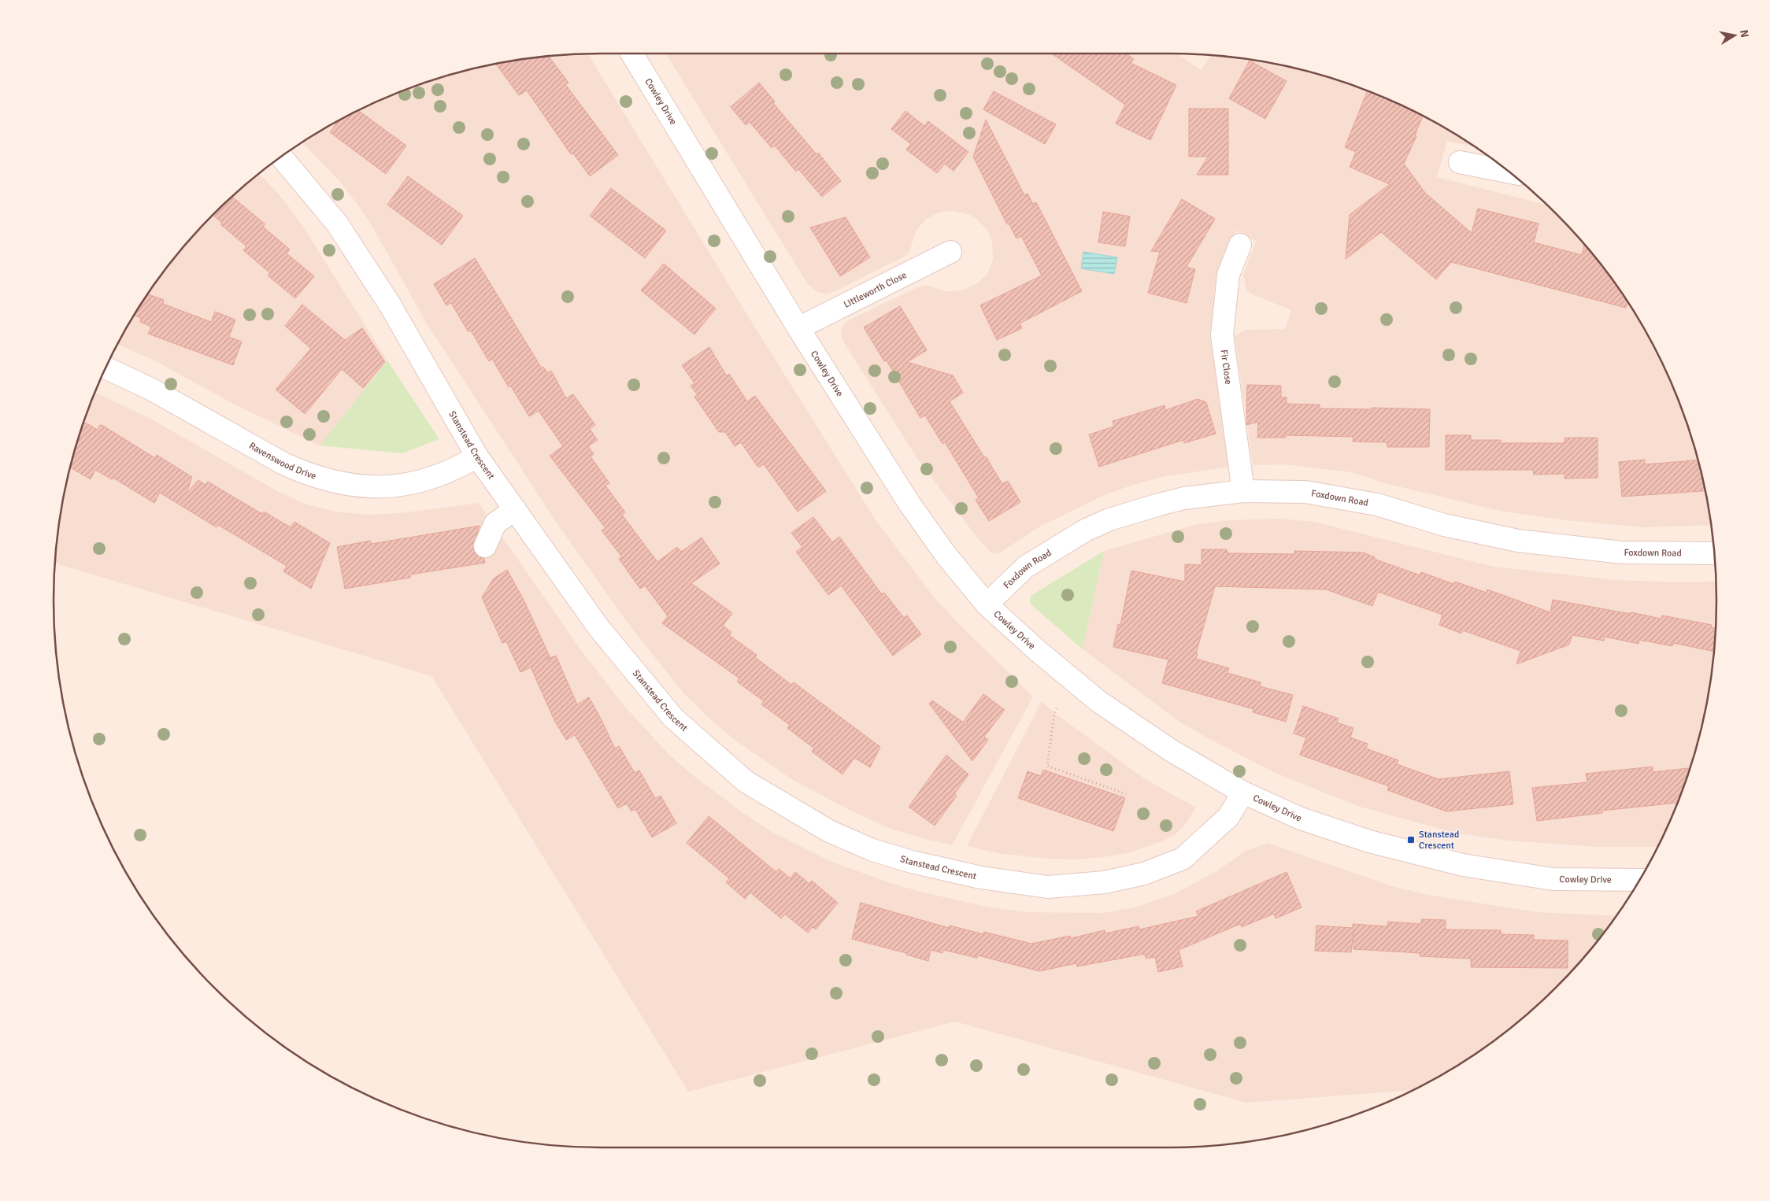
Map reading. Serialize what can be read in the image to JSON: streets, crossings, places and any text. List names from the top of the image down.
{
  "streets": {
    "street": [
      "Cowley Drive",
      "Littleworth Close",
      "Fir Close",
      "Stanstead Crescent",
      "Ravenswood Drive",
      "Foxdown Road"
    ]
  },
  "crossings": [
    ["Cowley Drive", "Littleworth Close"],
    ["Cowley Drive", "Stanstead Crescent"],
    ["Cowley Drive", "Foxdown Road"],
    ["Fir Close", "Foxdown Road"],
    ["Stanstead Crescent", "Ravenswood Drive"]
  ],
  "places": {
    "transit": ["Stanstead Crescent"]
  },
  "north": "right"
}
